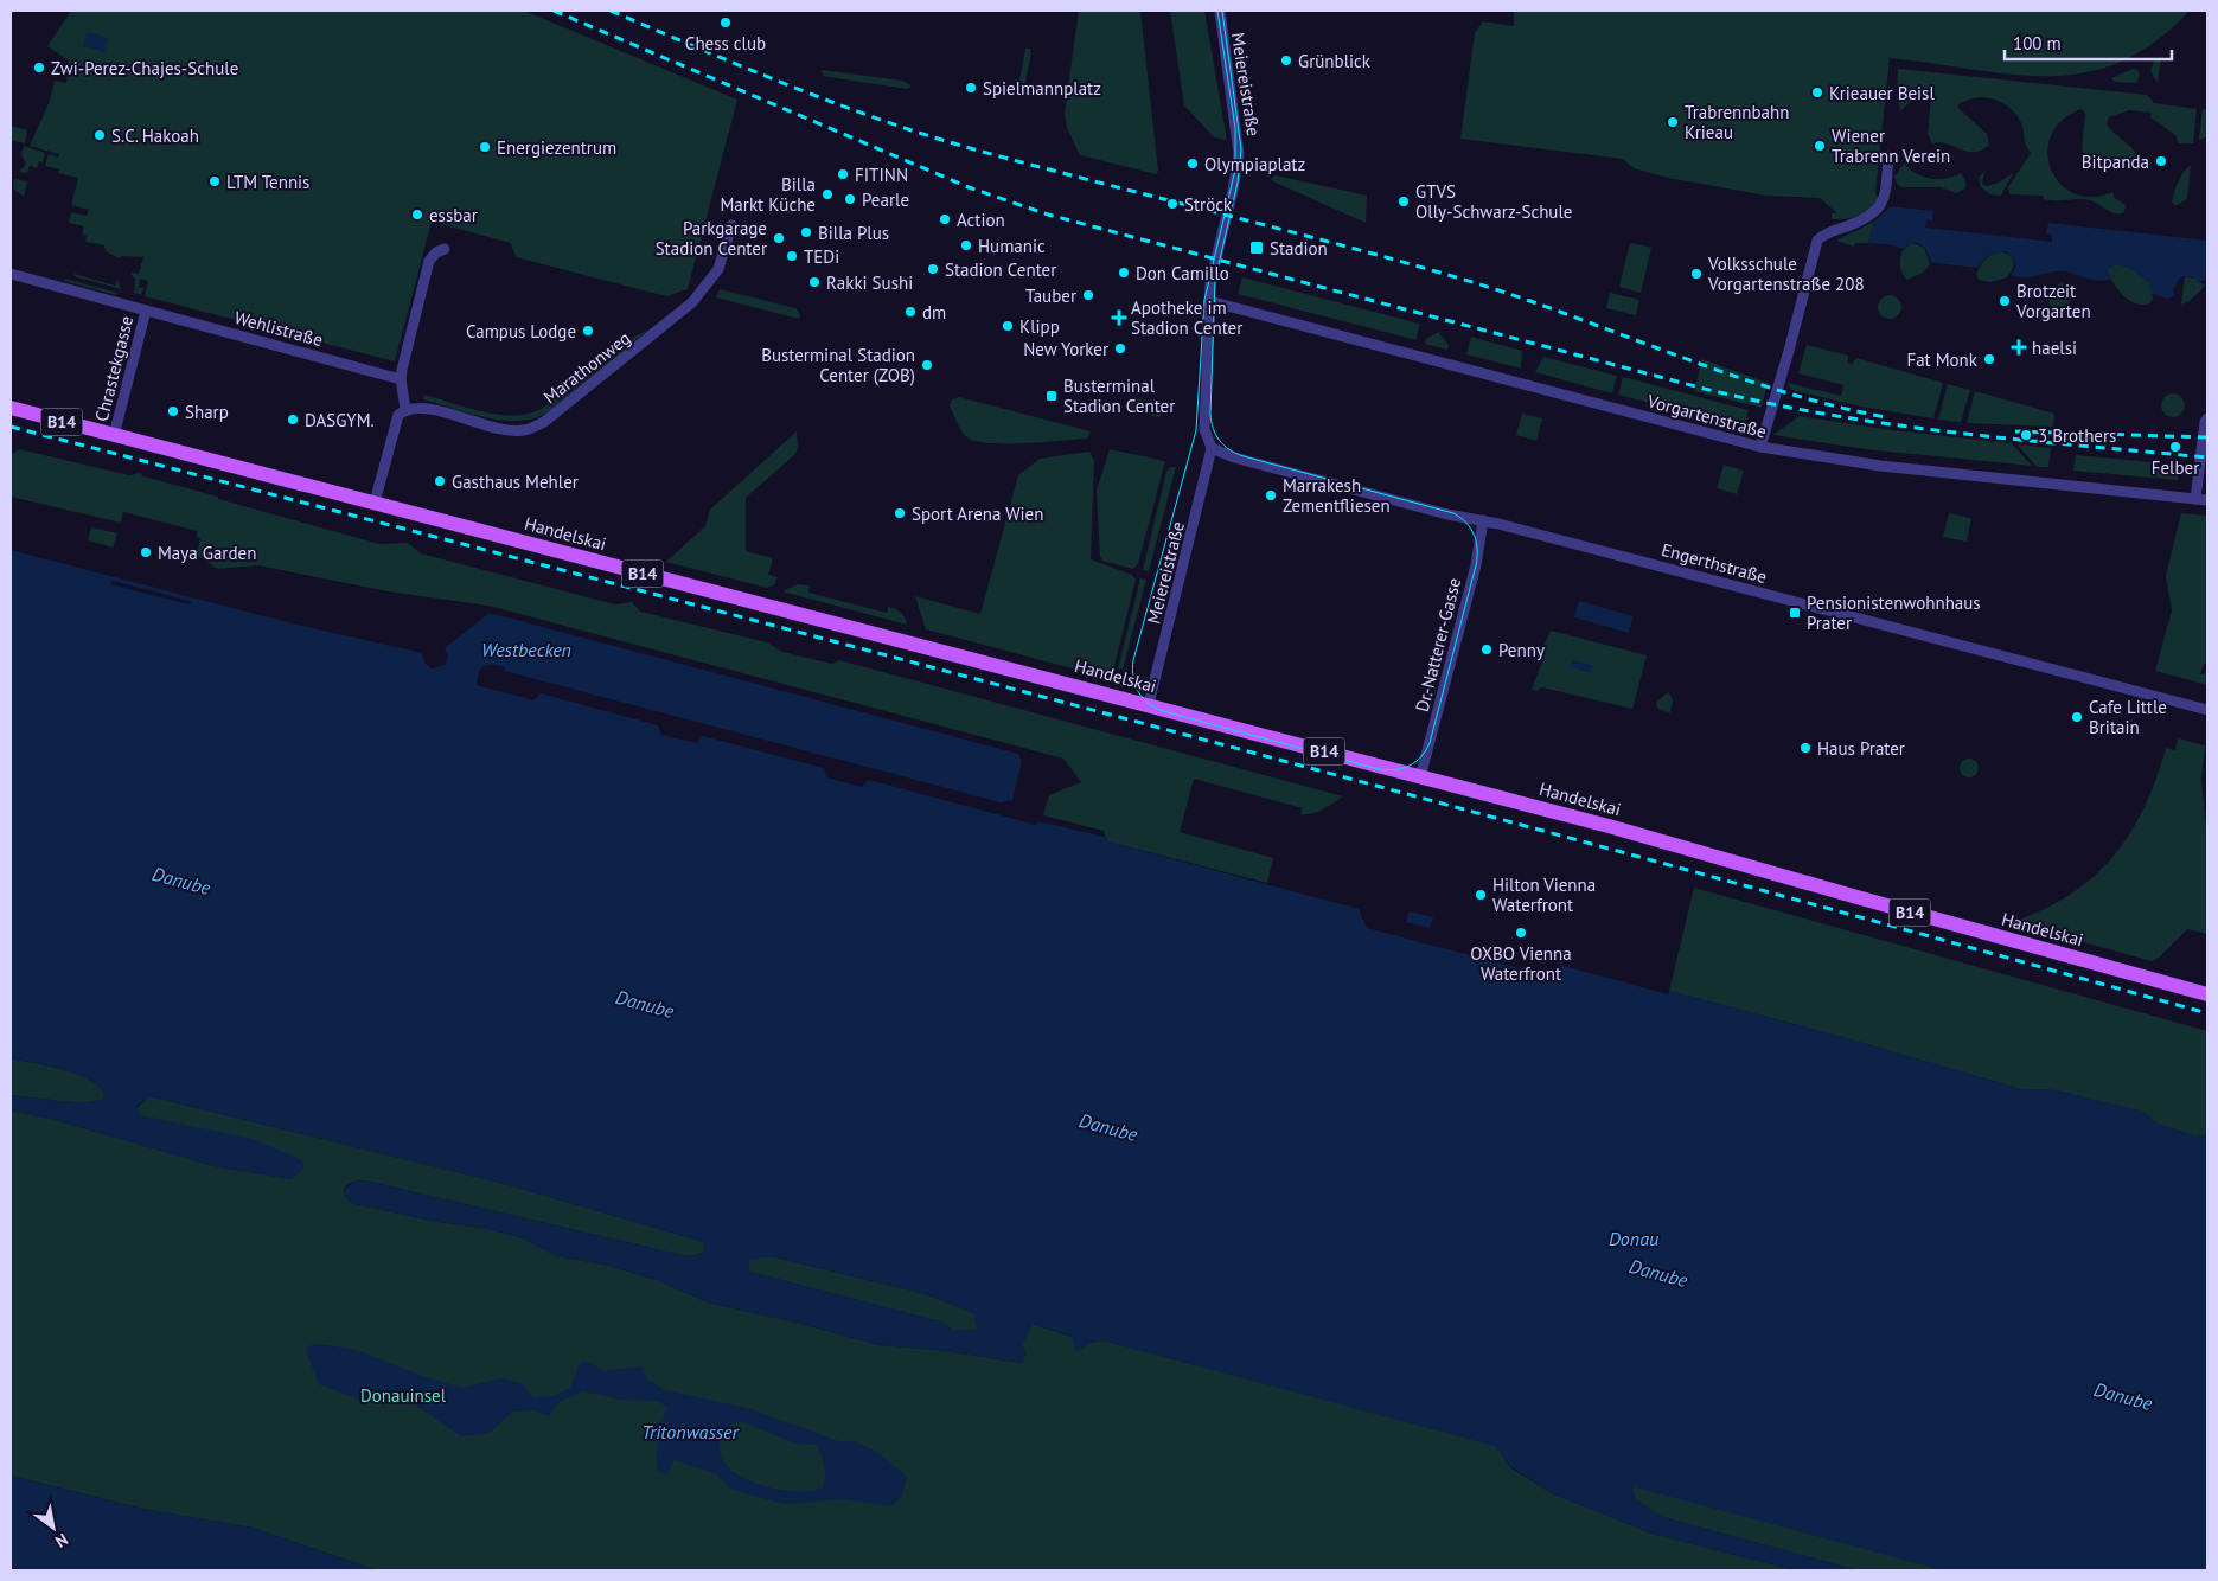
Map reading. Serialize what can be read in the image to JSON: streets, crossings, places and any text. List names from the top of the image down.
{
  "streets": {
    "main road": ["B14", "Handelskai"],
    "street": [
      "Meiereistraße",
      "Wehlistraße",
      "Marathonweg",
      "Chrastekgasse",
      "Vorgartenstraße",
      "Engerthstraße",
      "Dr.-Natterer-Gasse"
    ]
  },
  "crossings": [
    ["Meiereistraße", "Vorgartenstraße"],
    ["Meiereistraße", "Handelskai"],
    ["Meiereistraße", "Engerthstraße"],
    ["Wehlistraße", "Chrastekgasse"],
    ["Chrastekgasse", "Handelskai"],
    ["Handelskai", "Dr.-Natterer-Gasse"],
    ["Engerthstraße", "Dr.-Natterer-Gasse"]
  ],
  "water": [
    "Westbecken",
    "Danube",
    "Donau",
    "Tritonwasser"
  ],
  "parks": ["Donauinsel"],
  "places": {
    "other": [
      "Chess club",
      "Grünblick",
      "Zwi-Perez-Chajes-Schule",
      "Spielmannplatz",
      "Krieauer Beisl",
      "Trabrennbahn Krieau",
      "S.C. Hakoah",
      "Wiener Trabrenn Verein",
      "Energiezentrum",
      "Bitpanda",
      "Olympiaplatz",
      "FITINN",
      "LTM Tennis",
      "Billa Markt Küche",
      "Pearle",
      "GTVS Olly-Schwarz-Schule",
      "Ströck",
      "essbar",
      "Action",
      "Billa Plus",
      "Parkgarage Stadion Center",
      "Humanic",
      "TEDi",
      "Stadion Center",
      "Don Camillo",
      "Volksschule Vorgartenstraße 208",
      "Rakki Sushi",
      "Tauber",
      "Brotzeit Vorgarten",
      "dm",
      "Klipp",
      "Campus Lodge",
      "New Yorker",
      "Fat Monk",
      "Busterminal Stadion Center (ZOB)",
      "Sharp",
      "DASGYM.",
      "3 Brothers",
      "Felber",
      "Gasthaus Mehler",
      "Marrakesh Zementfliesen",
      "Sport Arena Wien",
      "Maya Garden",
      "Penny",
      "Cafe Little Britain",
      "Haus Prater",
      "Hilton Vienna Waterfront",
      "OXBO Vienna Waterfront"
    ],
    "transit": ["Stadion", "Busterminal Stadion Center", "Pensionistenwohnhaus Prater"],
    "health": ["Apotheke im Stadion Center", "haelsi"]
  },
  "scale_bar": "100 m",
  "north": "bottom right"
}
